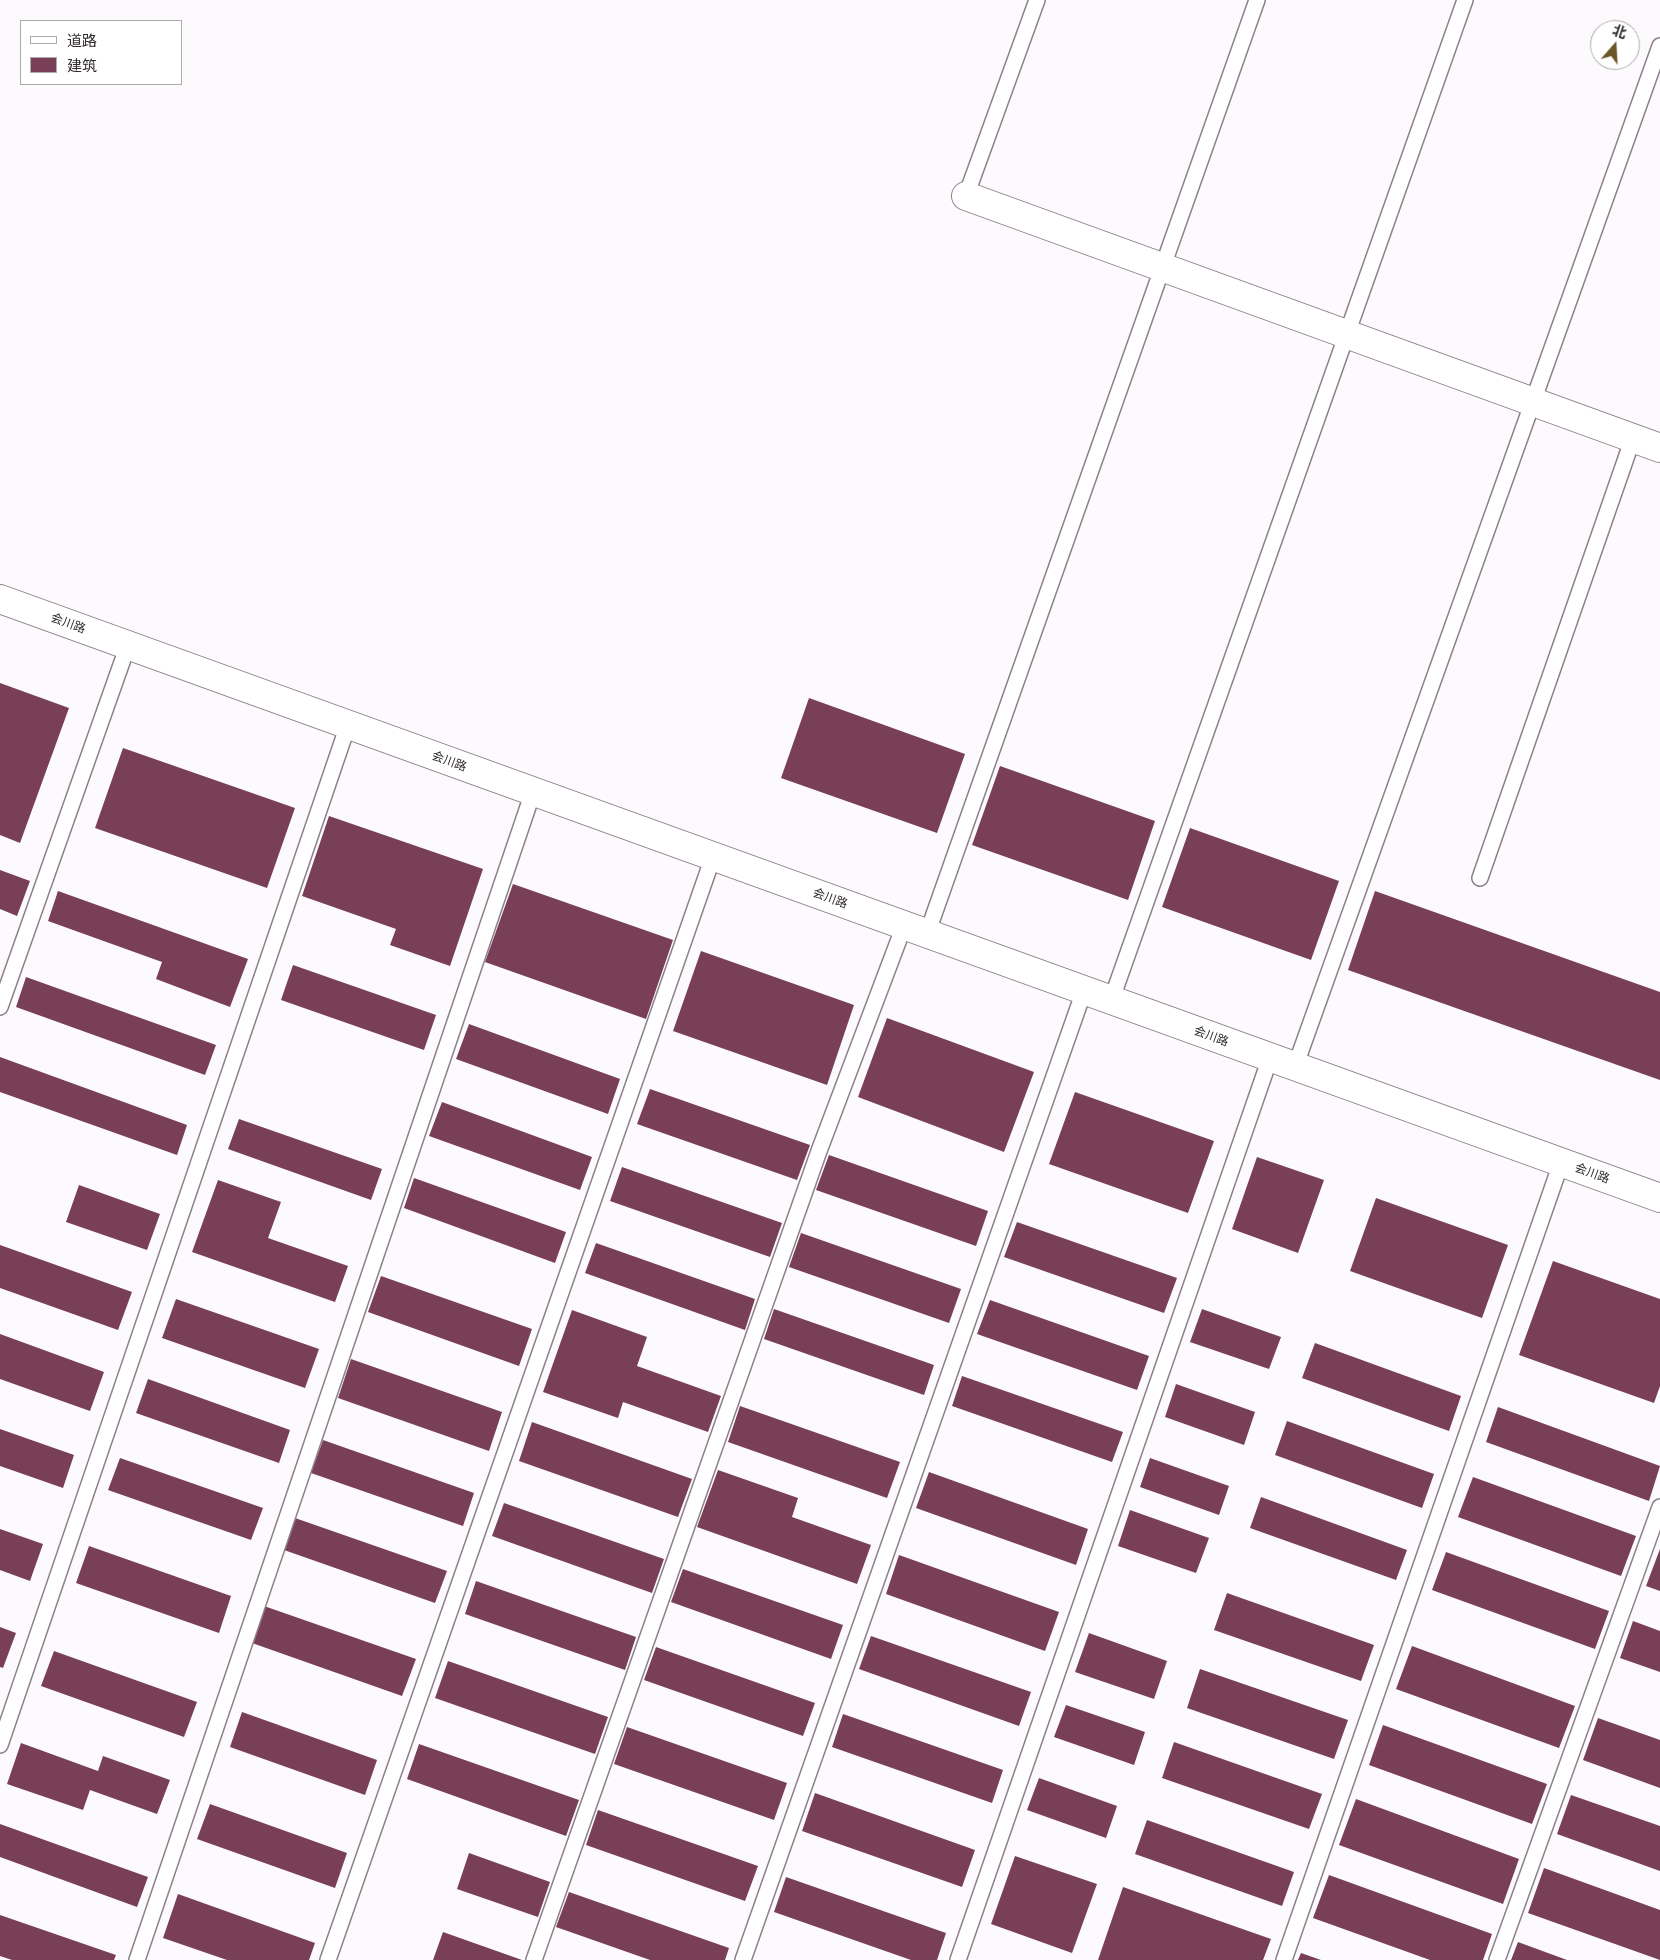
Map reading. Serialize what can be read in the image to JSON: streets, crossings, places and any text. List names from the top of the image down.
{
  "streets": {
    "street": ["会川路"]
  },
  "legend": ["道路", "建筑"],
  "north": "top"
}
